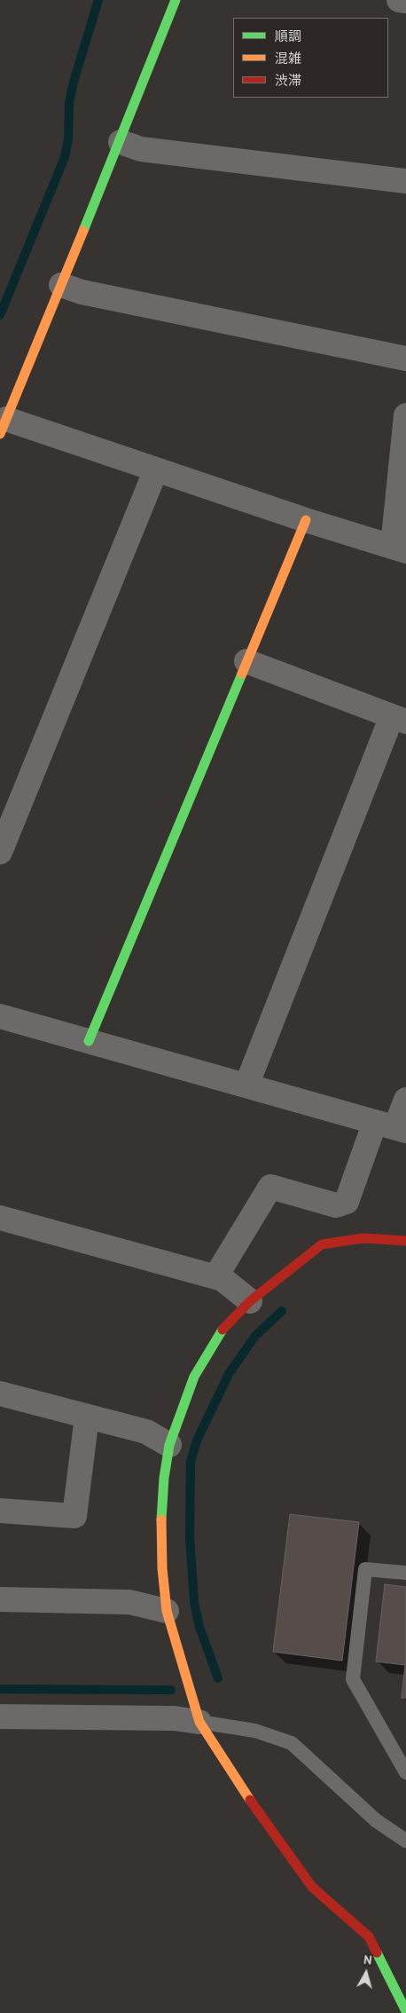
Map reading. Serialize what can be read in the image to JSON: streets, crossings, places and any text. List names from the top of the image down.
{
  "legend": ["順調", "混雑", "渋滞"],
  "north": "top"
}
